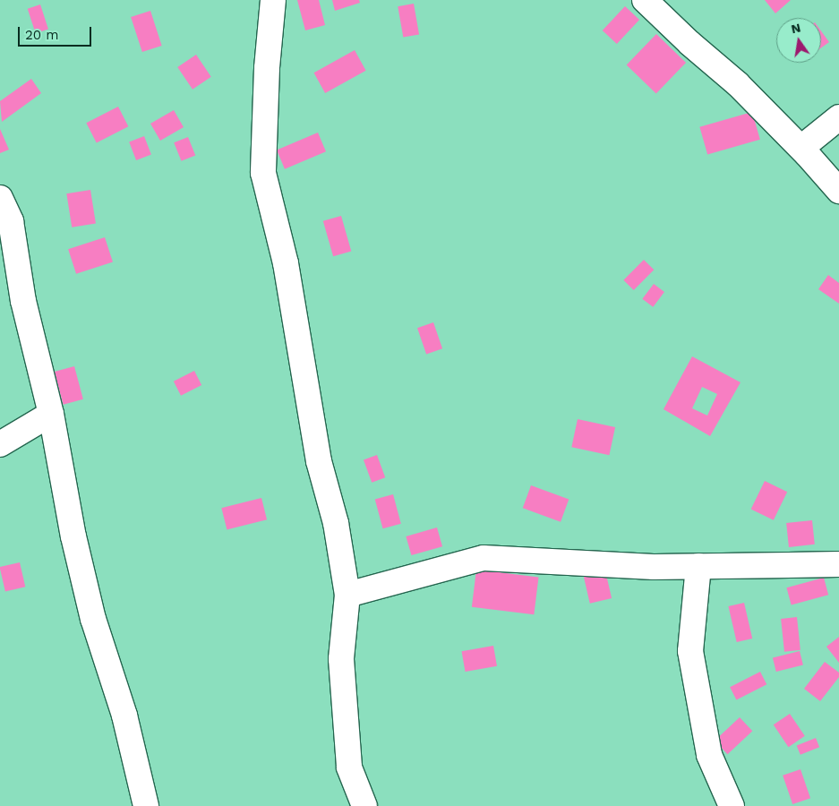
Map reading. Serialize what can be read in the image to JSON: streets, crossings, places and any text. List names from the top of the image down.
{
  "scale_bar": "20 m",
  "north": "top"
}
